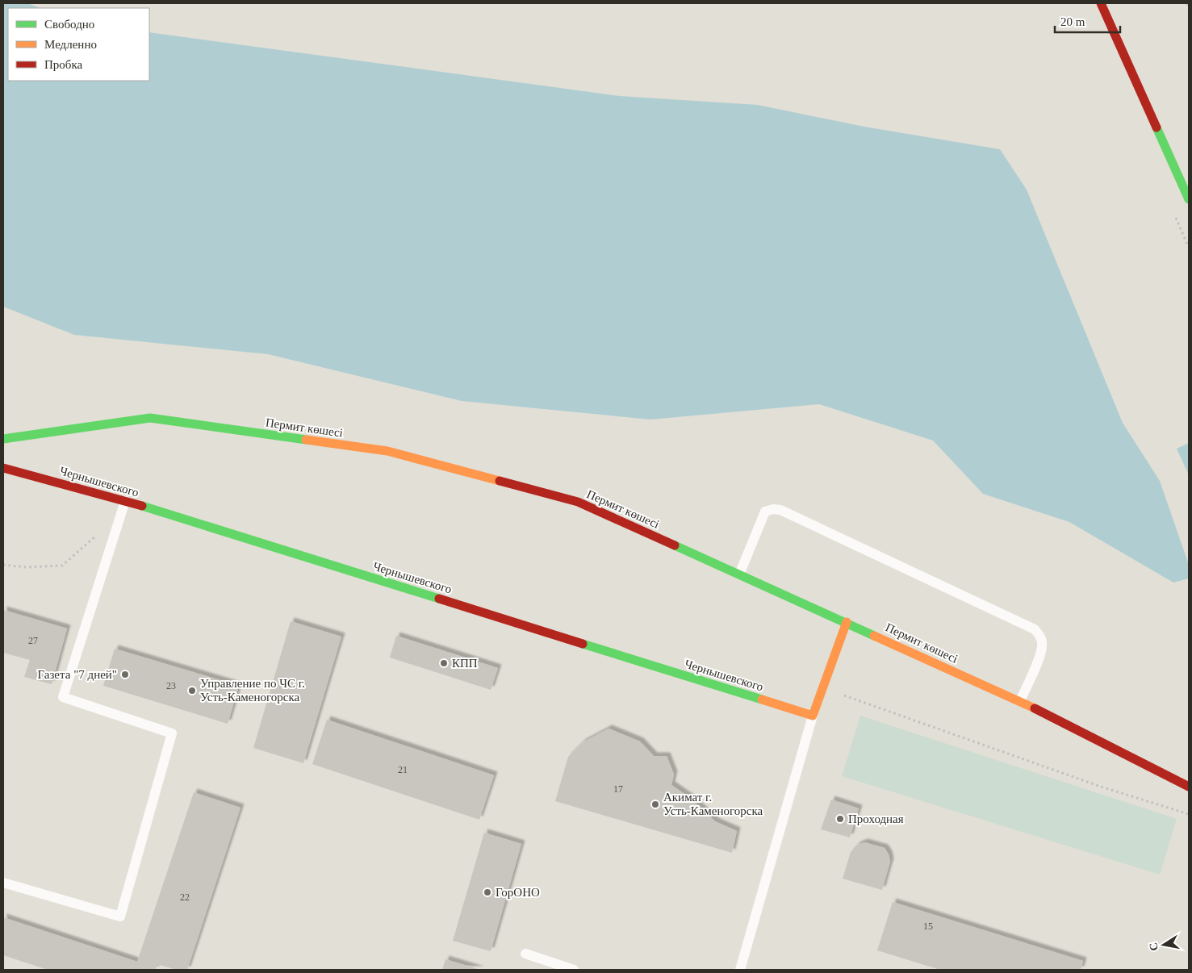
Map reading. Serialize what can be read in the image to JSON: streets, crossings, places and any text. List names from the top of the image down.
{
  "streets": {
    "main road": ["Пермит көшесі", "Чернышевского"]
  },
  "places": [
    "КПП",
    "Газета \"7 дней\"",
    "Управление по ЧС г. Усть-Каменогорска",
    "Акимат г. Усть-Каменогорска",
    "Проходная",
    "ГорОНО"
  ],
  "house_numbers": [
    "27",
    "23",
    "21",
    "17",
    "22",
    "15"
  ],
  "legend": ["Свободно", "Медленно", "Пробка"],
  "scale_bar": "20 m",
  "north": "left"
}
